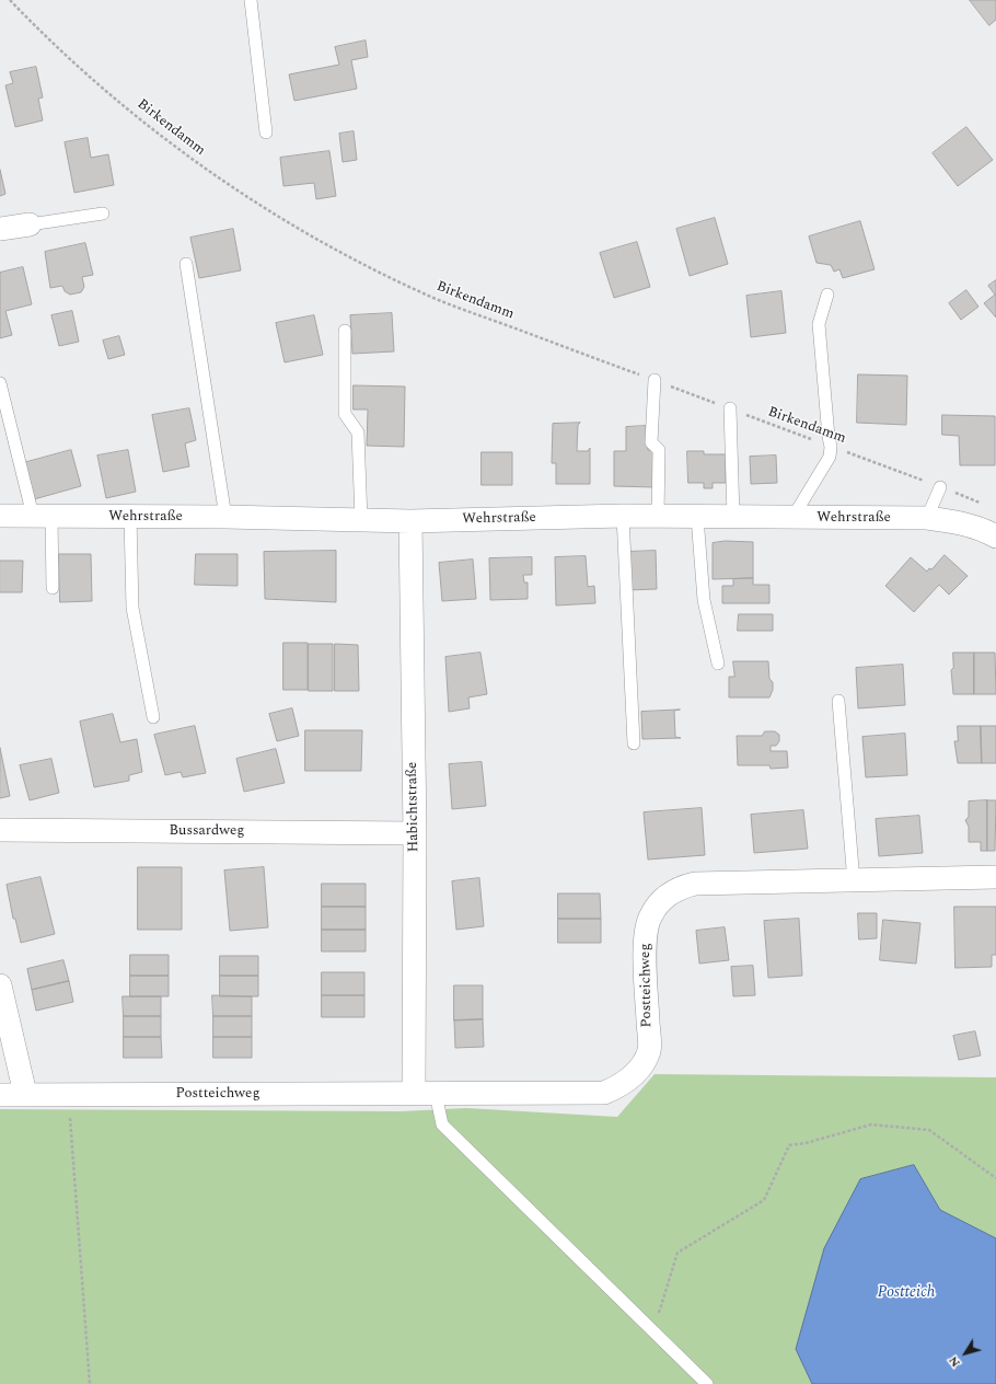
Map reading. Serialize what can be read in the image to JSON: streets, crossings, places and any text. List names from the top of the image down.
{
  "streets": {
    "street": [
      "Wehrstraße",
      "Habichtstraße",
      "Bussardweg",
      "Postteichweg"
    ],
    "path": ["Birkendamm"]
  },
  "crossings": [
    ["Wehrstraße", "Habichtstraße"],
    ["Habichtstraße", "Bussardweg"],
    ["Habichtstraße", "Postteichweg"]
  ],
  "water": ["Postteich"],
  "north": "bottom left"
}
